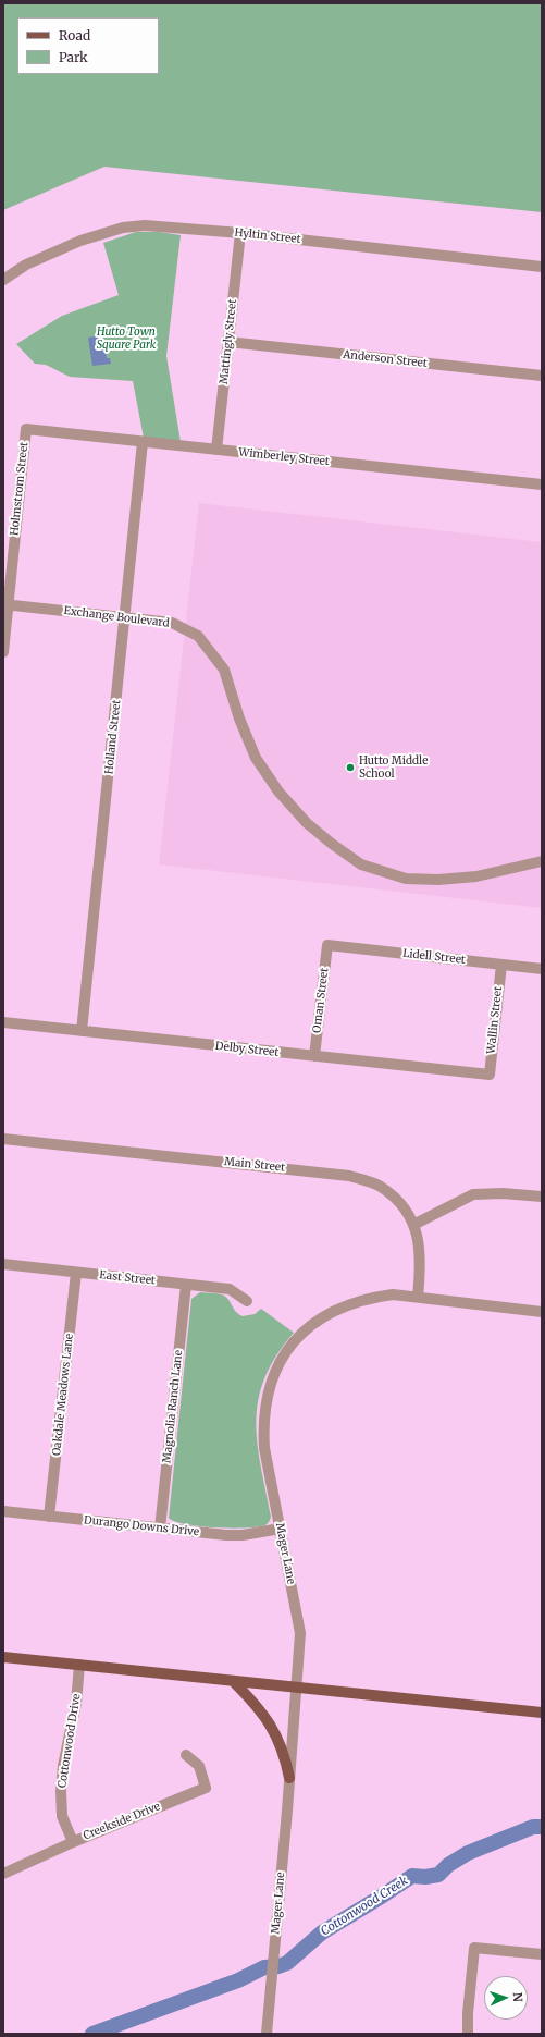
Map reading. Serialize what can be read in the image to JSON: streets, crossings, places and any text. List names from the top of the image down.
{
  "streets": {
    "street": [
      "Hyltin Street",
      "Mattingly Street",
      "Anderson Street",
      "Wimberley Street",
      "Holmstrom Street",
      "Exchange Boulevard",
      "Holland Street",
      "Lidell Street",
      "Oman Street",
      "Wallin Street",
      "Delby Street",
      "Main Street",
      "East Street",
      "Oakdale Meadows Lane",
      "Magnolia Ranch Lane",
      "Durango Downs Drive",
      "Mager Lane",
      "Cottonwood Drive",
      "Creekside Drive"
    ]
  },
  "crossings": [
    ["Hyltin Street", "Mattingly Street"],
    ["Mattingly Street", "Anderson Street"],
    ["Mattingly Street", "Wimberley Street"],
    ["Wimberley Street", "Holmstrom Street"],
    ["Wimberley Street", "Holland Street"],
    ["Holmstrom Street", "Exchange Boulevard"],
    ["Exchange Boulevard", "Holland Street"],
    ["Holland Street", "Delby Street"],
    ["Lidell Street", "Oman Street"],
    ["Lidell Street", "Wallin Street"],
    ["Oman Street", "Delby Street"],
    ["Wallin Street", "Delby Street"],
    ["Main Street", "Mager Lane"],
    ["East Street", "Oakdale Meadows Lane"],
    ["East Street", "Magnolia Ranch Lane"],
    ["Oakdale Meadows Lane", "Durango Downs Drive"],
    ["Magnolia Ranch Lane", "Durango Downs Drive"],
    ["Durango Downs Drive", "Mager Lane"],
    ["Cottonwood Drive", "Creekside Drive"]
  ],
  "water": ["Cottonwood Creek"],
  "parks": ["Hutto Town Square Park"],
  "places": ["Hutto Middle School"],
  "legend": ["Road", "Park"],
  "north": "right"
}
